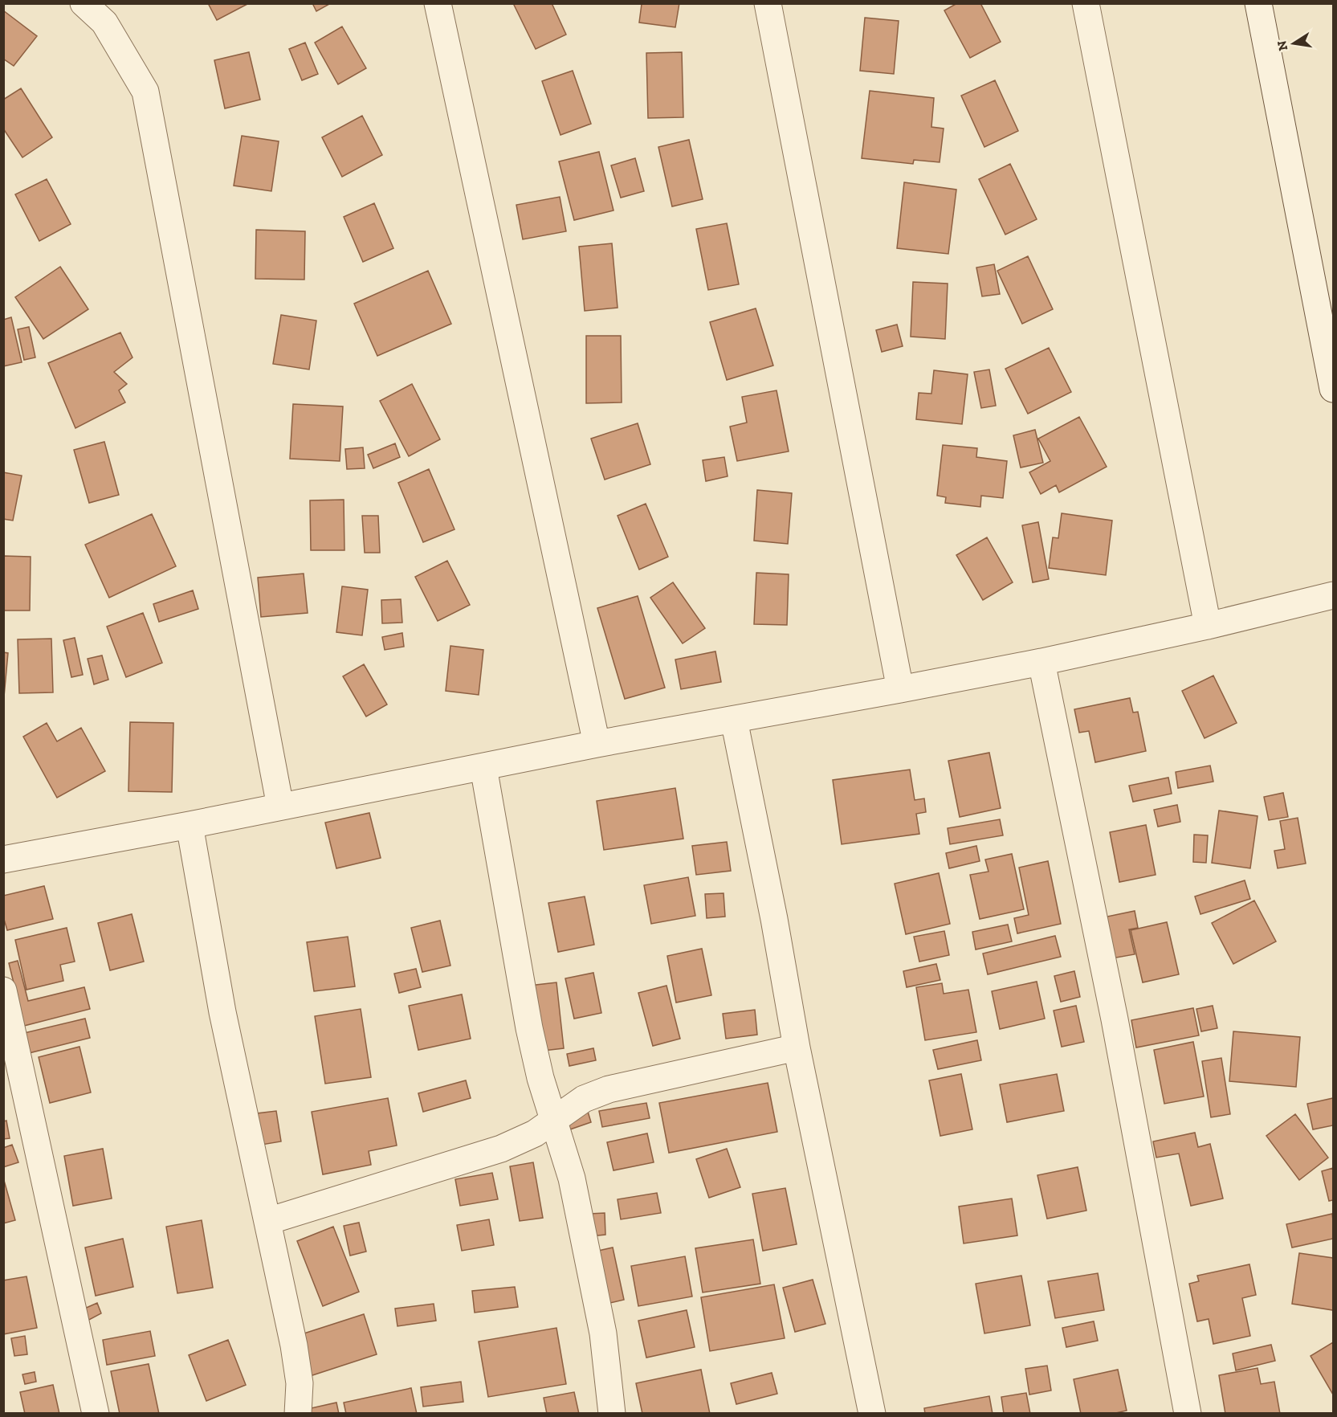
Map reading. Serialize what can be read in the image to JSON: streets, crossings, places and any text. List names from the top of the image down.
{
  "north": "left"
}
